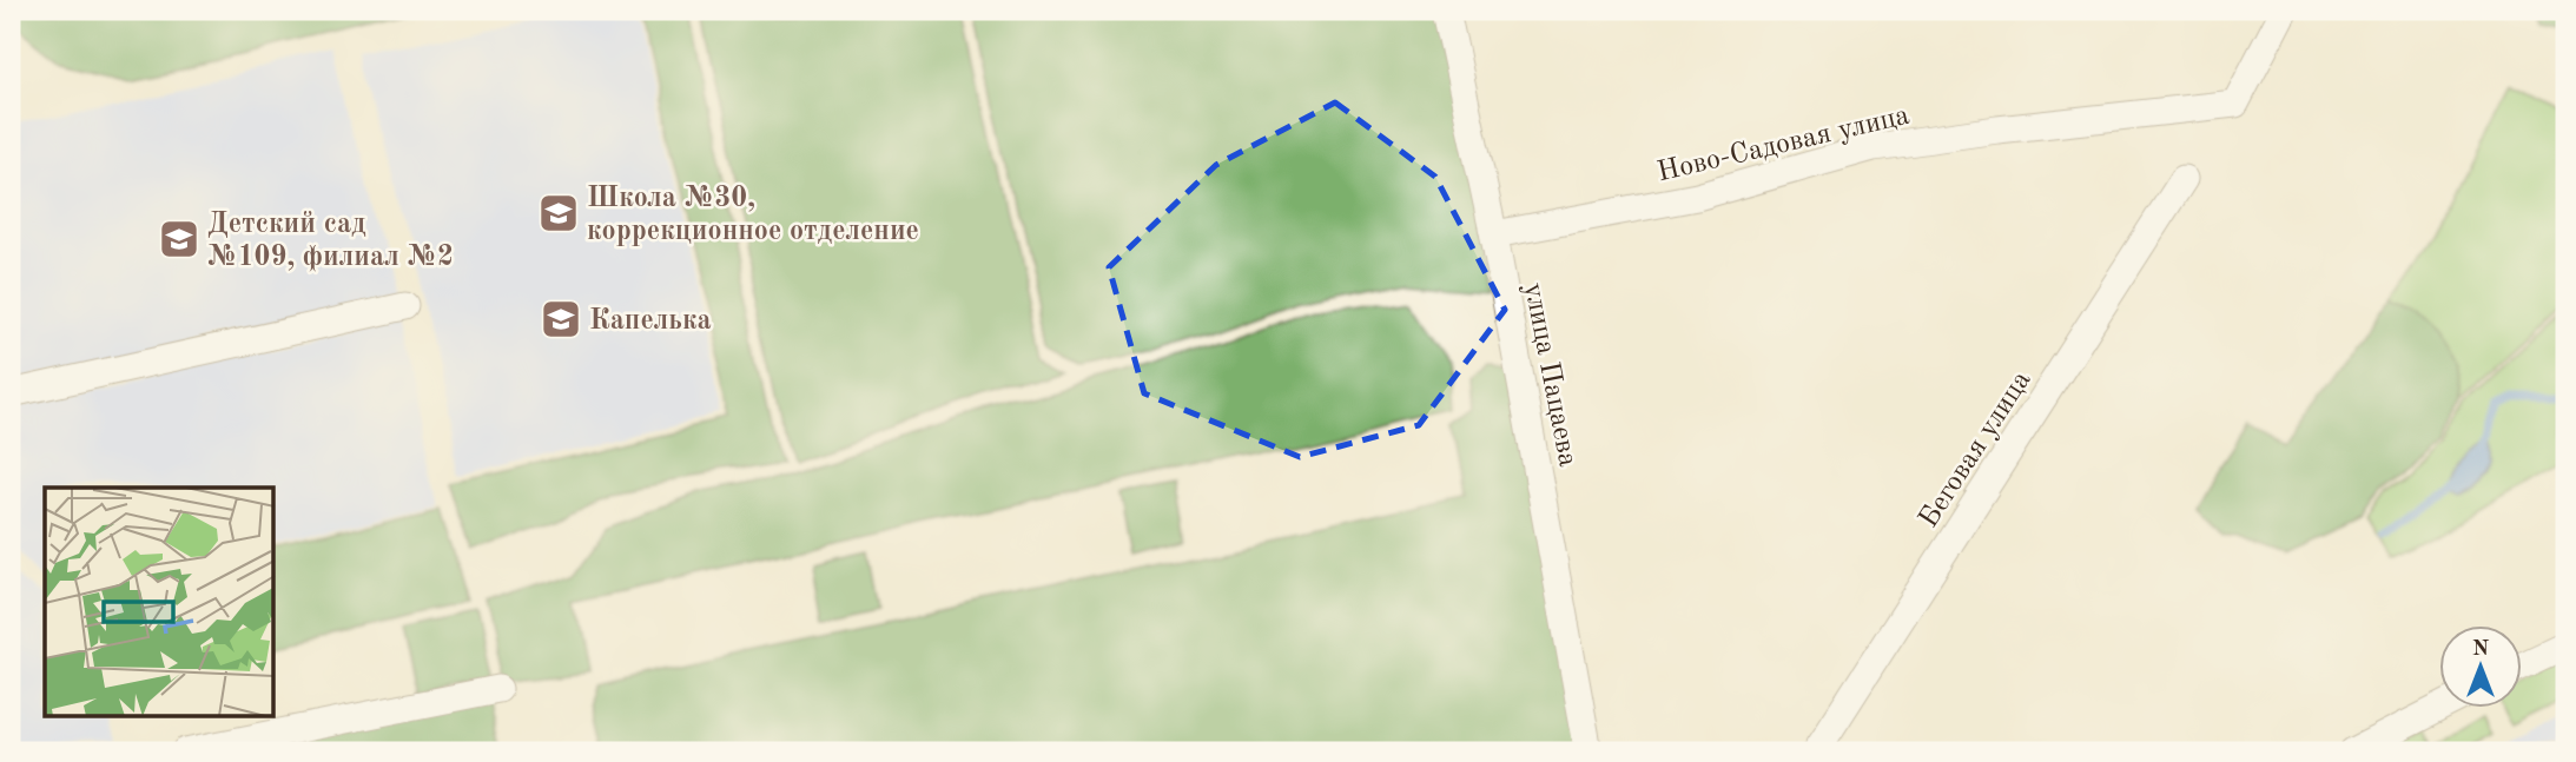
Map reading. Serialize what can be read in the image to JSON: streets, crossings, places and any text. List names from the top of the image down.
{
  "streets": {
    "street": ["Ново-Садовая улица", "улица Пацаева", "Беговая улица"]
  },
  "crossings": [
    ["Ново-Садовая улица", "улица Пацаева"]
  ],
  "places": {
    "school or university": ["Школа №30, коррекционное отделение", "Детский сад №109, филиал №2", "Капелька"]
  },
  "north": "top"
}
